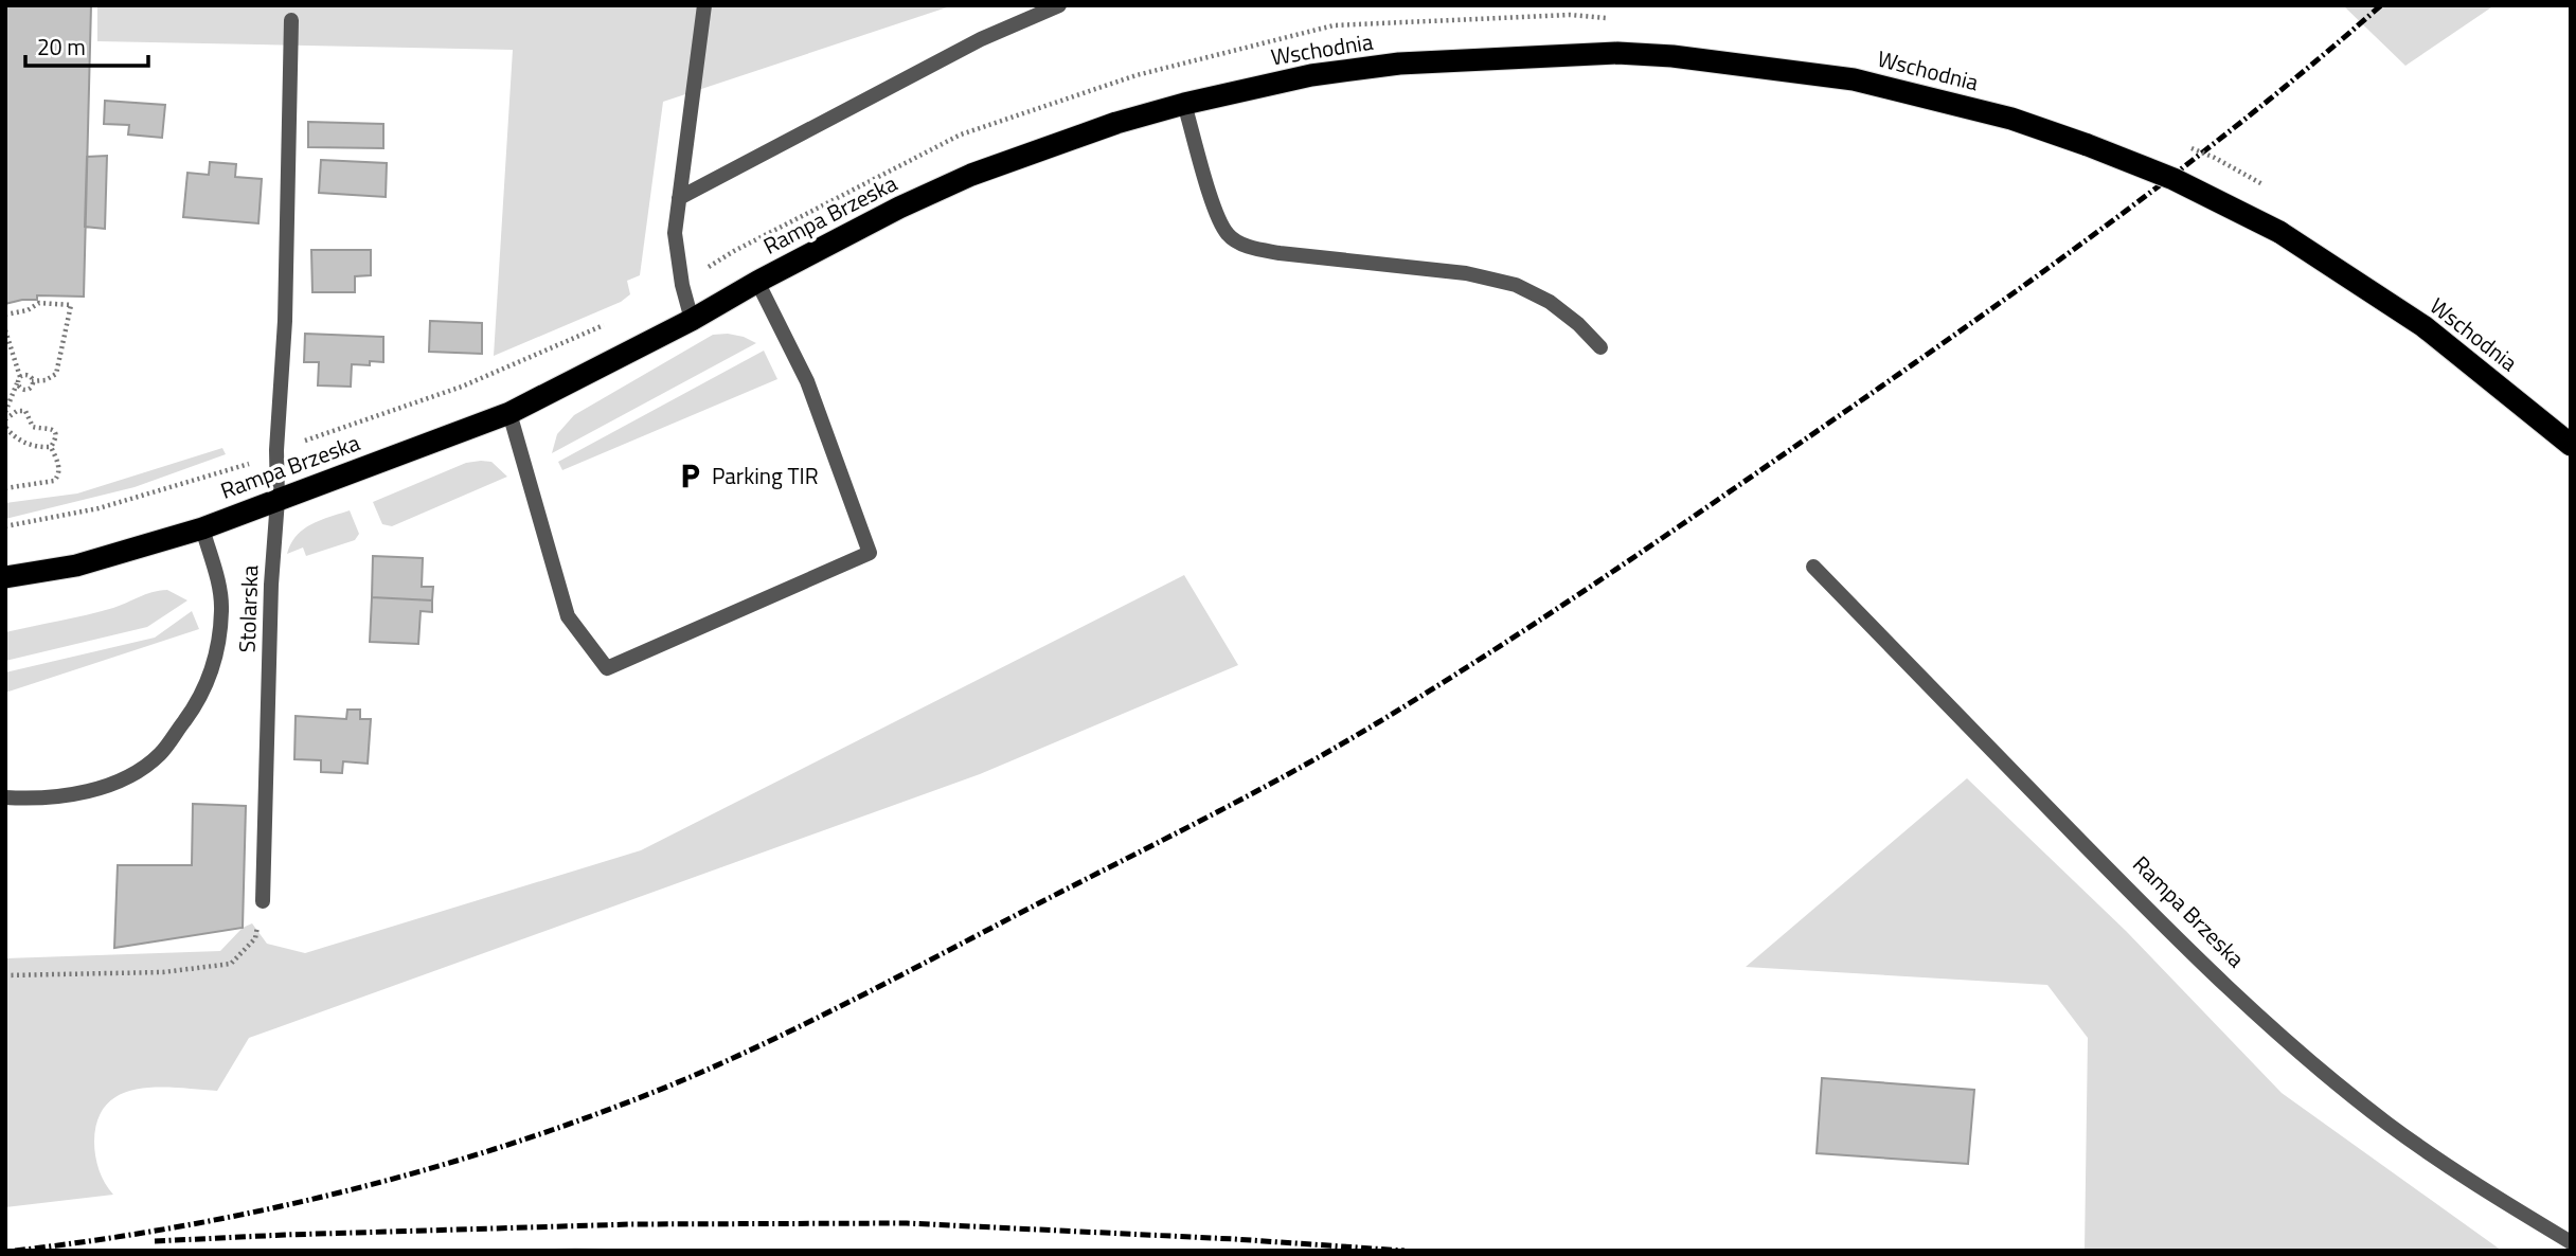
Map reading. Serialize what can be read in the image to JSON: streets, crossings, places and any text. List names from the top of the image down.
{
  "streets": {
    "highway": ["Wschodnia", "Rampa Brzeska"],
    "lane": ["Stolarska"]
  },
  "crossings": [
    ["Wschodnia", "Rampa Brzeska"],
    ["Rampa Brzeska", "Stolarska"]
  ],
  "places": {
    "parking": ["Parking TIR"]
  },
  "scale_bar": "20 m"
}
